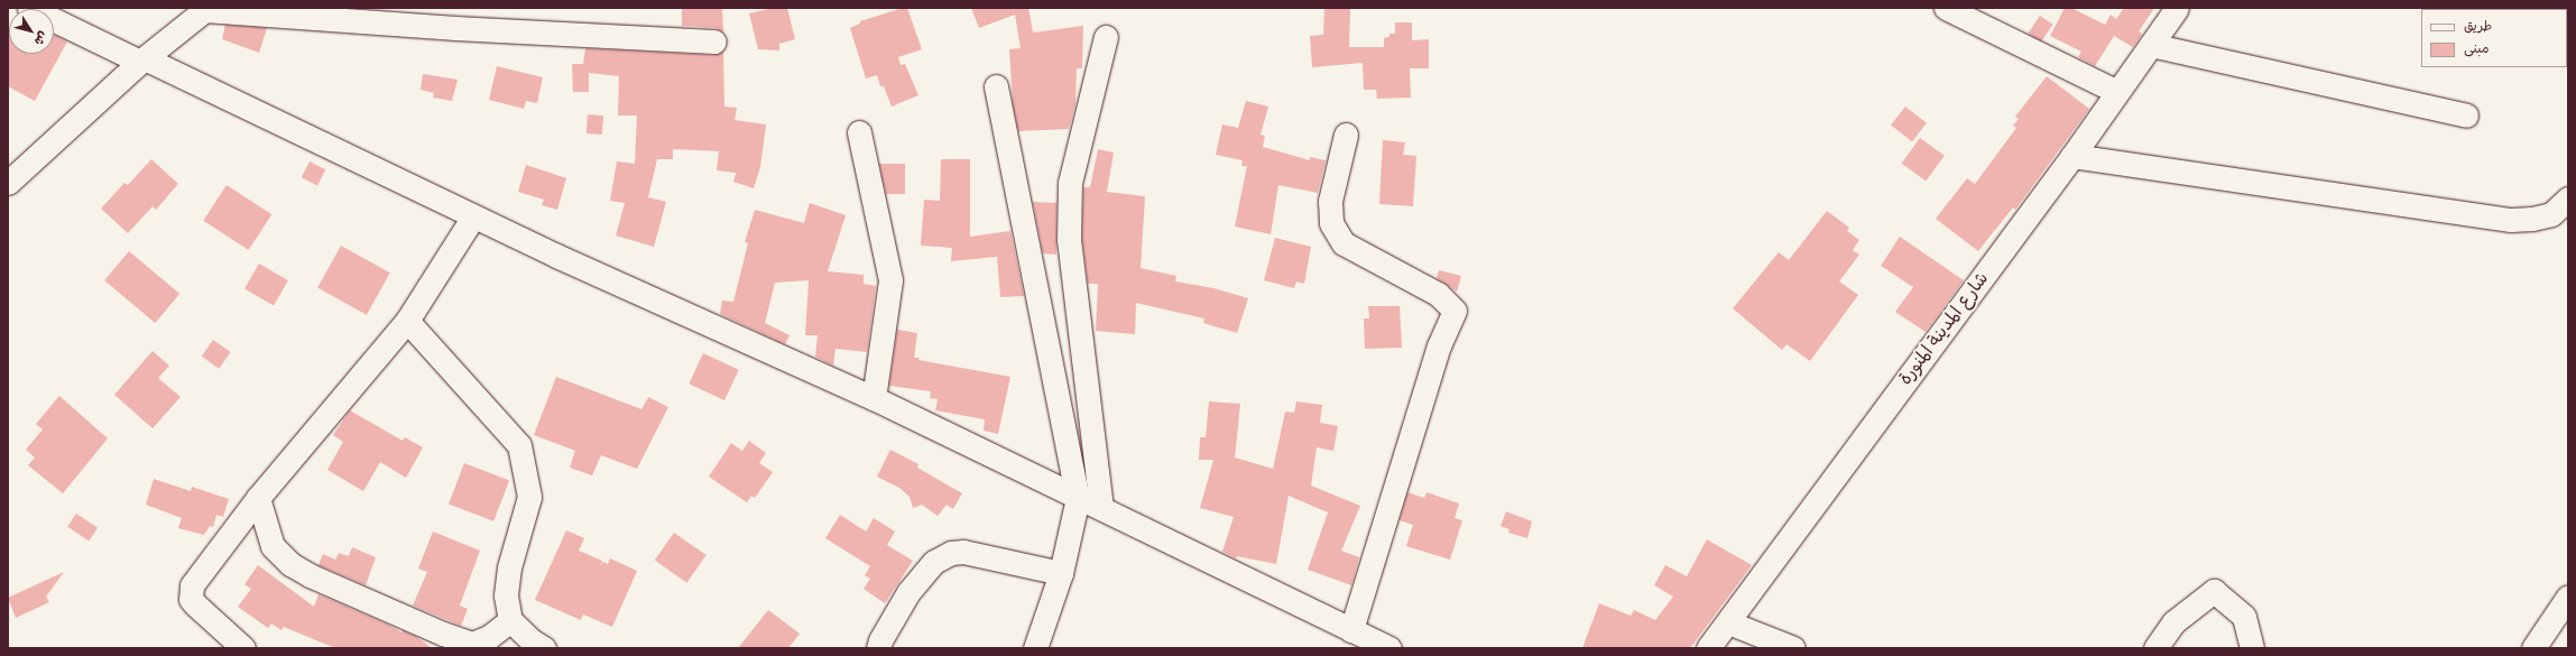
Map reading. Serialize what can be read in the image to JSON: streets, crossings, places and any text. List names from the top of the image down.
{
  "streets": {
    "street": ["شارع المدينة المنورة"]
  },
  "legend": ["طريق", "مبنى"],
  "north": "bottom right"
}
